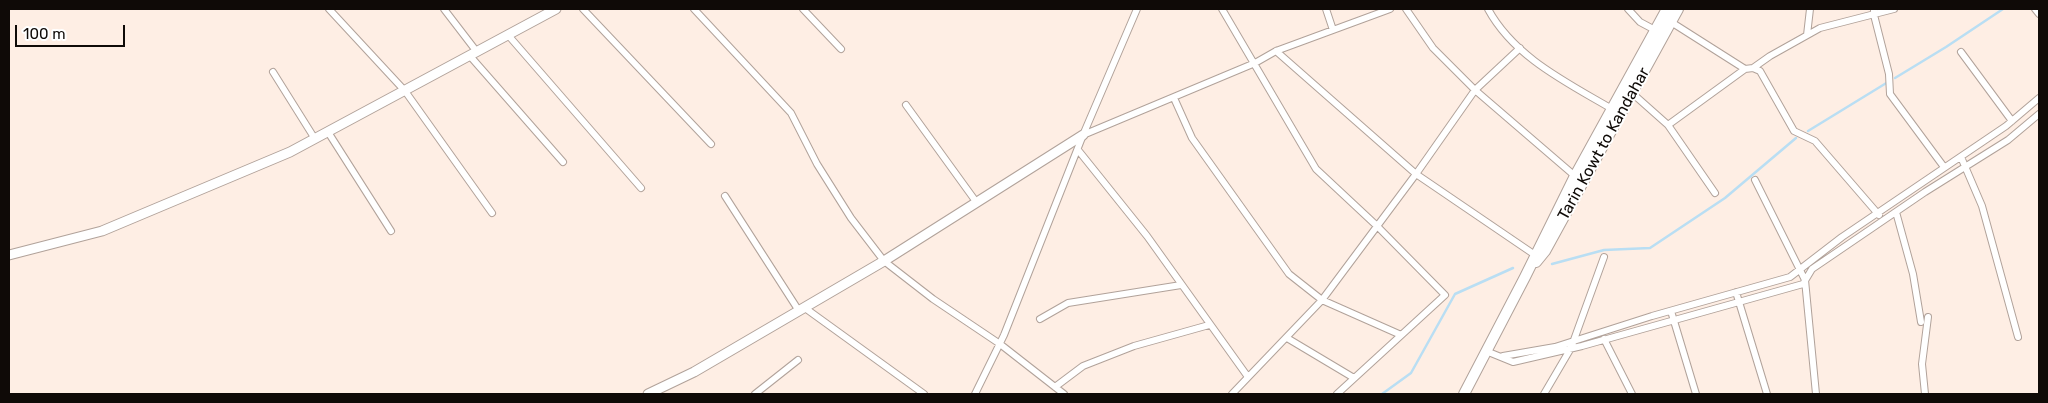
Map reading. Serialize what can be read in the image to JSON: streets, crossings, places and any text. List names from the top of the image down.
{
  "streets": {
    "main road": ["Tarin Kowt to Kandahar"]
  },
  "scale_bar": "100 m"
}
